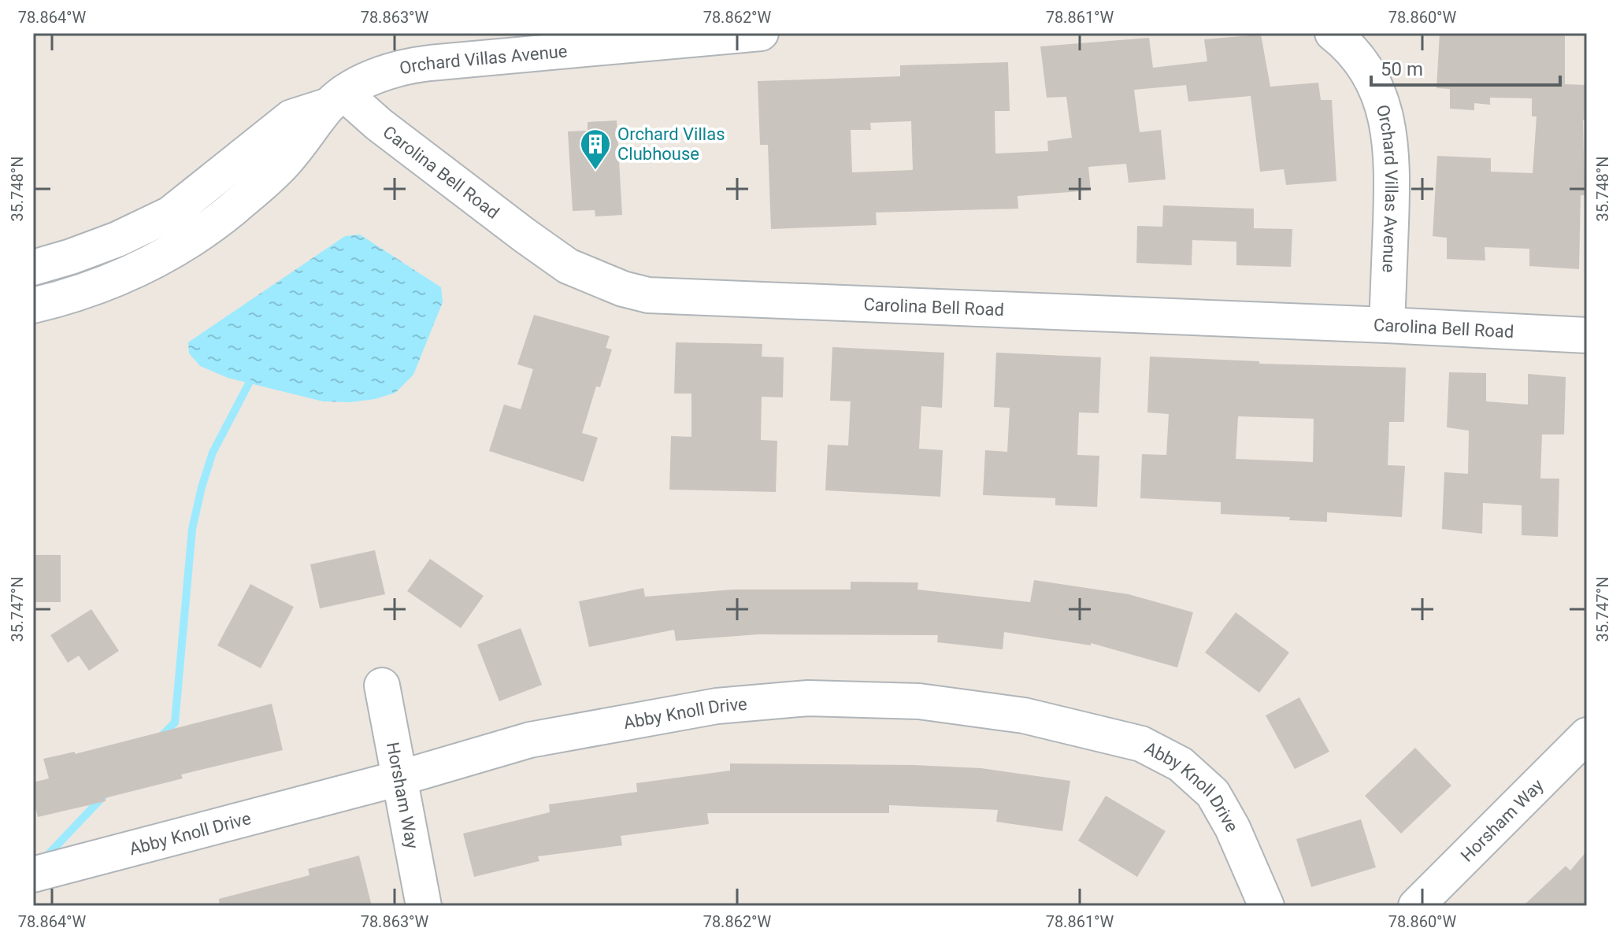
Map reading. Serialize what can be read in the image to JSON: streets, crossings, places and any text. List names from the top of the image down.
{
  "streets": {
    "street": [
      "Orchard Villas Avenue",
      "Carolina Bell Road",
      "Abby Knoll Drive",
      "Horsham Way"
    ]
  },
  "crossings": [
    ["Orchard Villas Avenue", "Carolina Bell Road"],
    ["Abby Knoll Drive", "Horsham Way"]
  ],
  "places": {
    "building": ["Orchard Villas Clubhouse"]
  },
  "scale_bar": "50 m",
  "coordinates": [
    "78.864°W",
    "78.863°W",
    "78.862°W",
    "78.861°W",
    "78.860°W",
    "35.748°N",
    "35.747°N"
  ]
}
